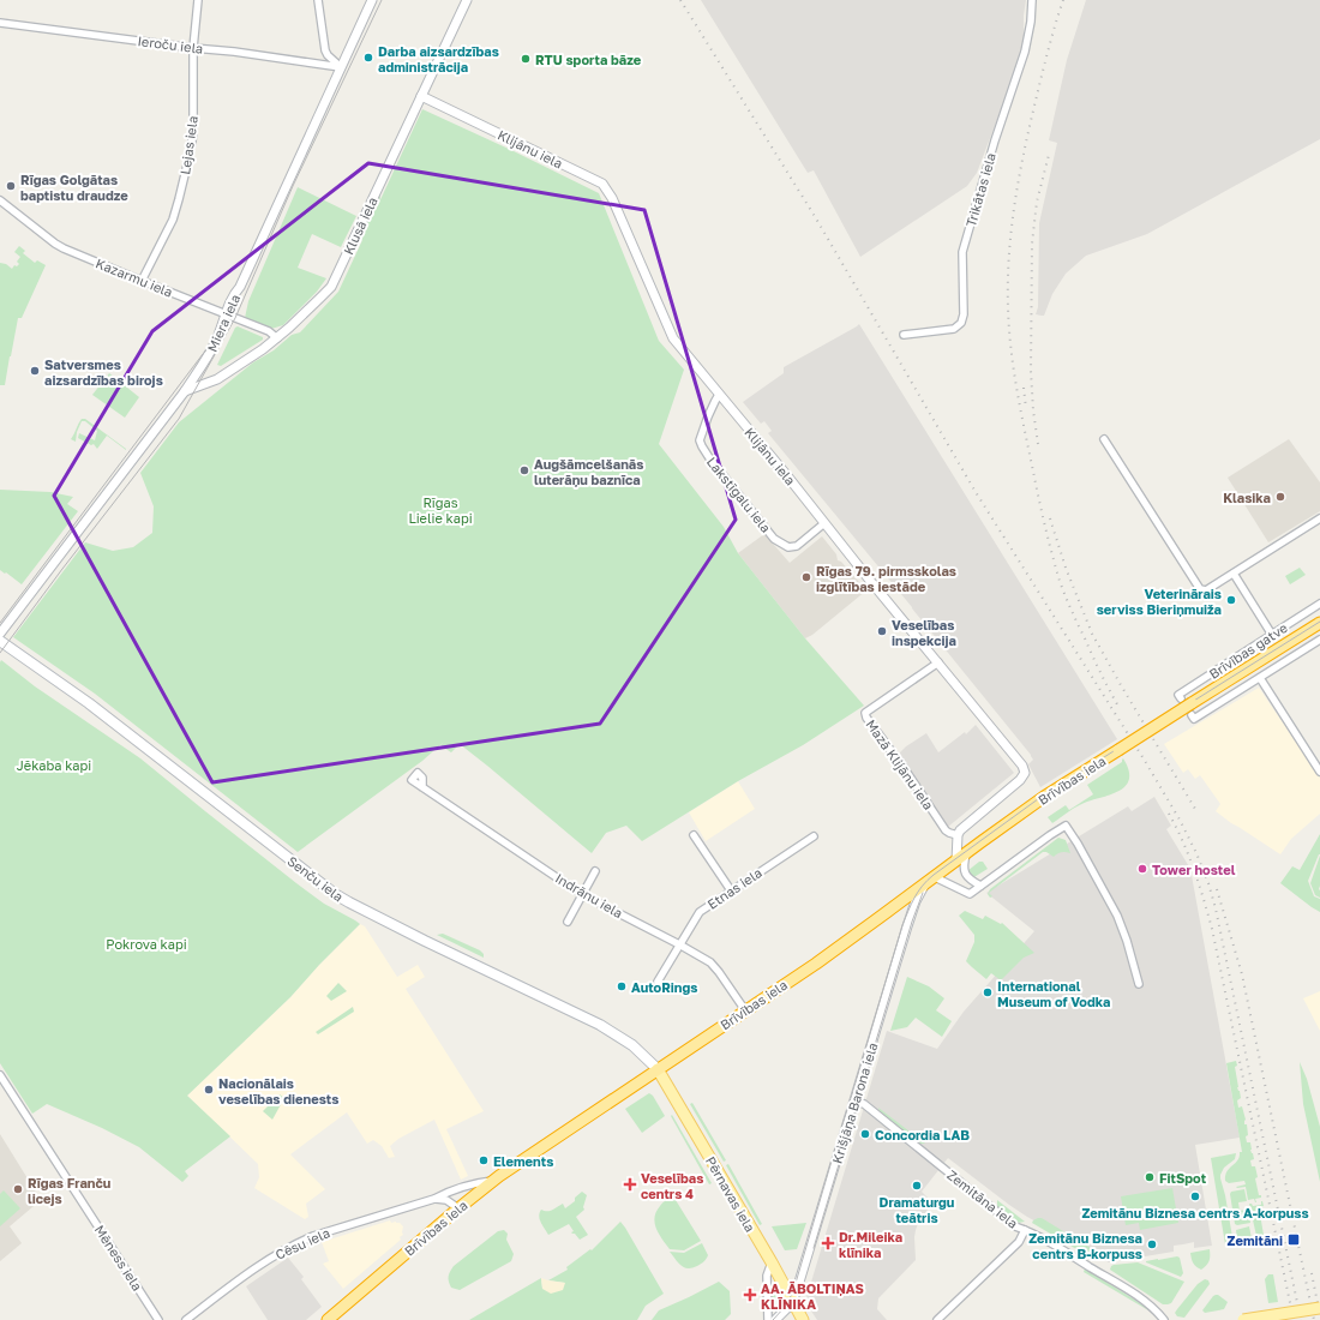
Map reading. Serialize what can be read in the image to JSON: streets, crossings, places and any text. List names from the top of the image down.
{
  "streets": {
    "highway": ["Brīvības gatve", "Brīvības iela"],
    "main road": ["Senču iela", "Pērnavas iela"],
    "street": [
      "Ieroču iela",
      "Lejas iela",
      "Klijānu iela",
      "Trikātas iela",
      "Klusā iela",
      "Kazarmu iela",
      "Miera iela",
      "Lakstīgalu iela",
      "Mazā Klijānu iela",
      "Etnas iela",
      "Indrānu iela",
      "Krišjāņa Barona iela",
      "Zemitāna iela",
      "Cēsu iela",
      "Mēness iela"
    ]
  },
  "crossings": [
    ["Ieroču iela", "Lejas iela"],
    ["Ieroču iela", "Miera iela"],
    ["Lejas iela", "Kazarmu iela"],
    ["Klijānu iela", "Klusā iela"],
    ["Klijānu iela", "Lakstīgalu iela"],
    ["Klijānu iela", "Mazā Klijānu iela"],
    ["Klusā iela", "Kazarmu iela"],
    ["Klusā iela", "Miera iela"],
    ["Kazarmu iela", "Miera iela"],
    ["Brīvības gatve", "Brīvības iela"],
    ["Brīvības iela", "Senču iela"],
    ["Brīvības iela", "Indrānu iela"],
    ["Brīvības iela", "Krišjāņa Barona iela"],
    ["Brīvības iela", "Pērnavas iela"],
    ["Brīvības iela", "Cēsu iela"],
    ["Senču iela", "Pērnavas iela"],
    ["Etnas iela", "Indrānu iela"],
    ["Krišjāņa Barona iela", "Pērnavas iela"],
    ["Krišjāņa Barona iela", "Zemitāna iela"]
  ],
  "parks": ["Rīgas Lielie kapi", "Jēkaba kapi", "Pokrova kapi"],
  "places": {
    "other": [
      "Darba aizsardzības administrācija",
      "RTU sporta bāze",
      "Rīgas Golgātas baptistu draudze",
      "Satversmes aizsardzības birojs",
      "Augšāmcelšanās luterāņu baznīca",
      "Klasika",
      "Rīgas 79. pirmsskolas izglītības iestāde",
      "Veterinārais serviss Bieriņmuiža",
      "Veselības inspekcija",
      "Tower hostel",
      "AutoRings",
      "International Museum of Vodka",
      "Nacionālais veselības dienests",
      "Concordia LAB",
      "Elements",
      "FitSpot",
      "Dramaturgu teātris",
      "Rīgas Franču licejs",
      "Zemitānu Biznesa centrs A-korpuss",
      "Zemitānu Biznesa centrs B-korpuss"
    ],
    "health": ["Veselības centrs 4", "Dr.Mileika klīnika", "AA. ĀBOLTIŅAS KLĪNIKA"],
    "transit": ["Zemitāni"]
  }
}
